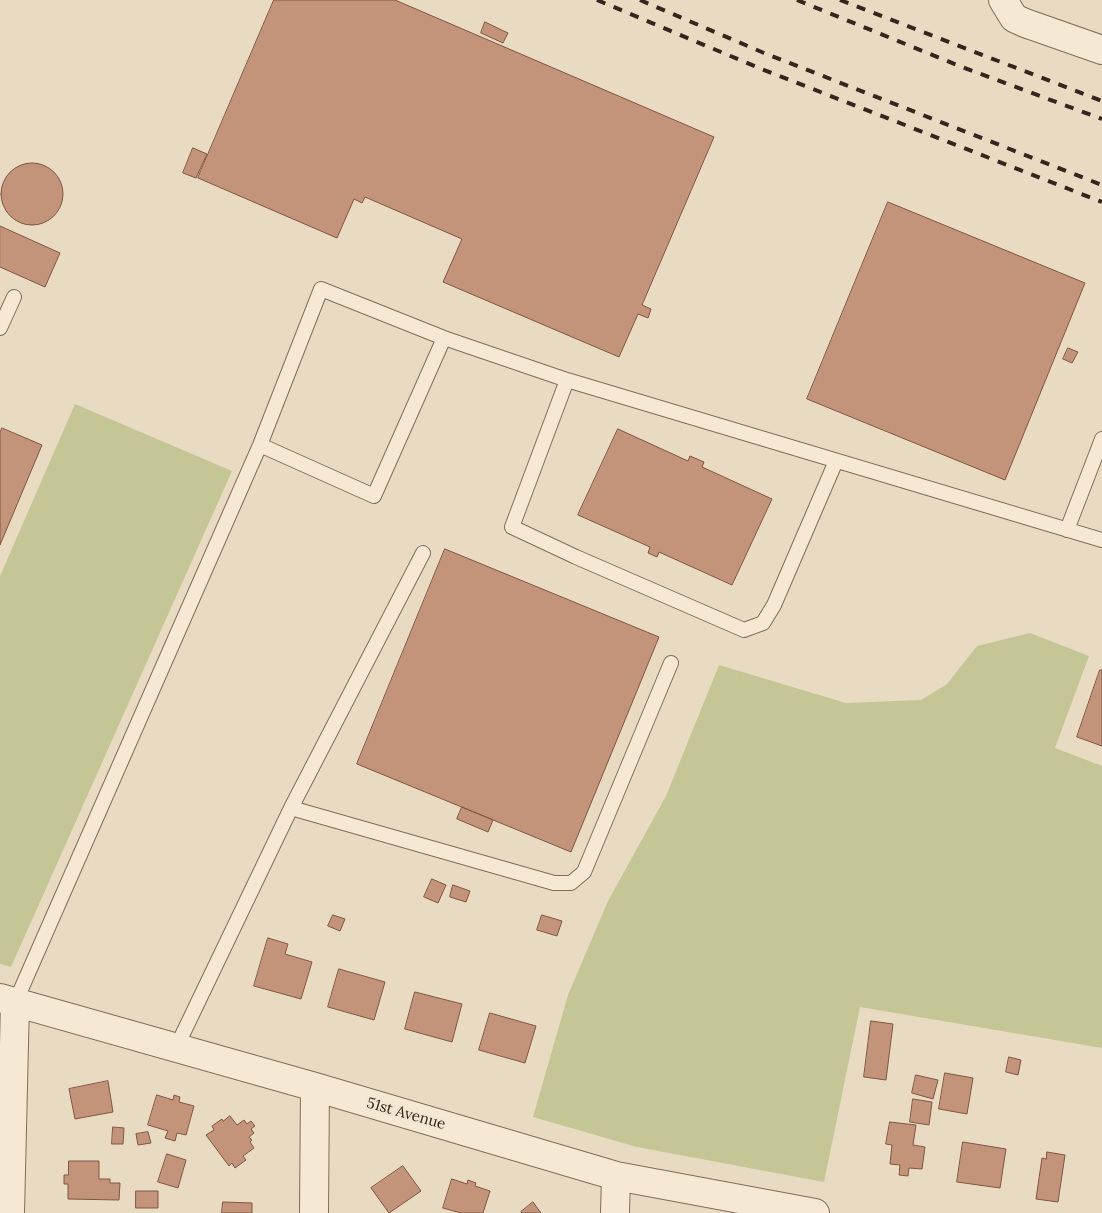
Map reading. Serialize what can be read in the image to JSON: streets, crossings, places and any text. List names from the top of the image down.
{
  "streets": {
    "street": ["51st Avenue"]
  }
}
